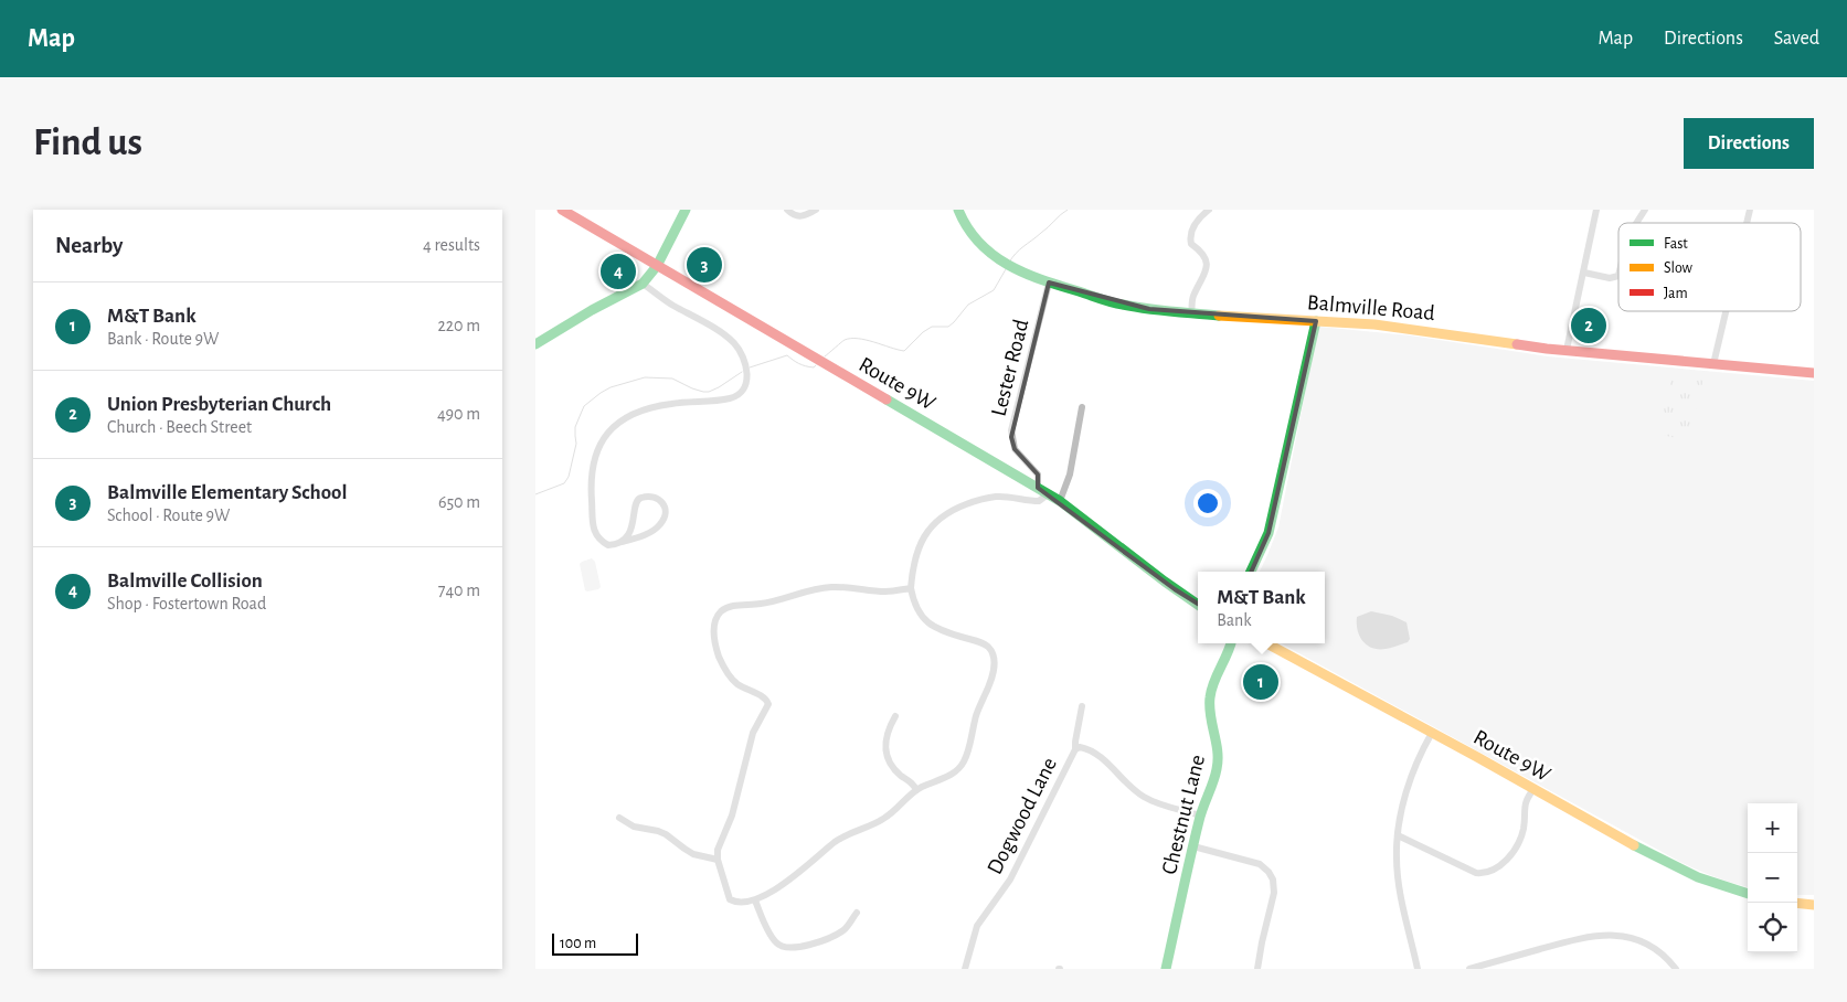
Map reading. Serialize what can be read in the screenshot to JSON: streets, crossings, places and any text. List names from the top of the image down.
{
  "streets": {
    "main road": ["Balmville Road", "Route 9W", "Chestnut Lane"],
    "street": ["Lester Road", "Dogwood Lane"]
  },
  "crossings": [
    ["Balmville Road", "Lester Road"],
    ["Lester Road", "Route 9W"],
    ["Chestnut Lane", "Dogwood Lane"]
  ],
  "legend": ["Fast", "Slow", "Jam"],
  "scale_bar": "100 m",
  "page": {
    "header": "Map",
    "nav": ["Map", "Directions", "Saved"],
    "buttons": "Directions",
    "title": "Find us",
    "heading": ["Nearby", "4 results"],
    "pins": [
      "3",
      "4",
      "2",
      "1"
    ],
    "list": [
      {
        "mark": "1",
        "name": "M&T Bank",
        "note": "Bank · Route 9W",
        "value": "220 m"
      },
      {
        "mark": "2",
        "name": "Union Presbyterian Church",
        "note": "Church · Beech Street",
        "value": "490 m"
      },
      {
        "mark": "3",
        "name": "Balmville Elementary School",
        "note": "School · Route 9W",
        "value": "650 m"
      },
      {
        "mark": "4",
        "name": "Balmville Collision",
        "note": "Shop · Fostertown Road",
        "value": "740 m"
      }
    ],
    "popup": ["M&T Bank", "Bank"],
    "map_buttons": ["+", "−"],
    "scale": "100 m"
  }
}
